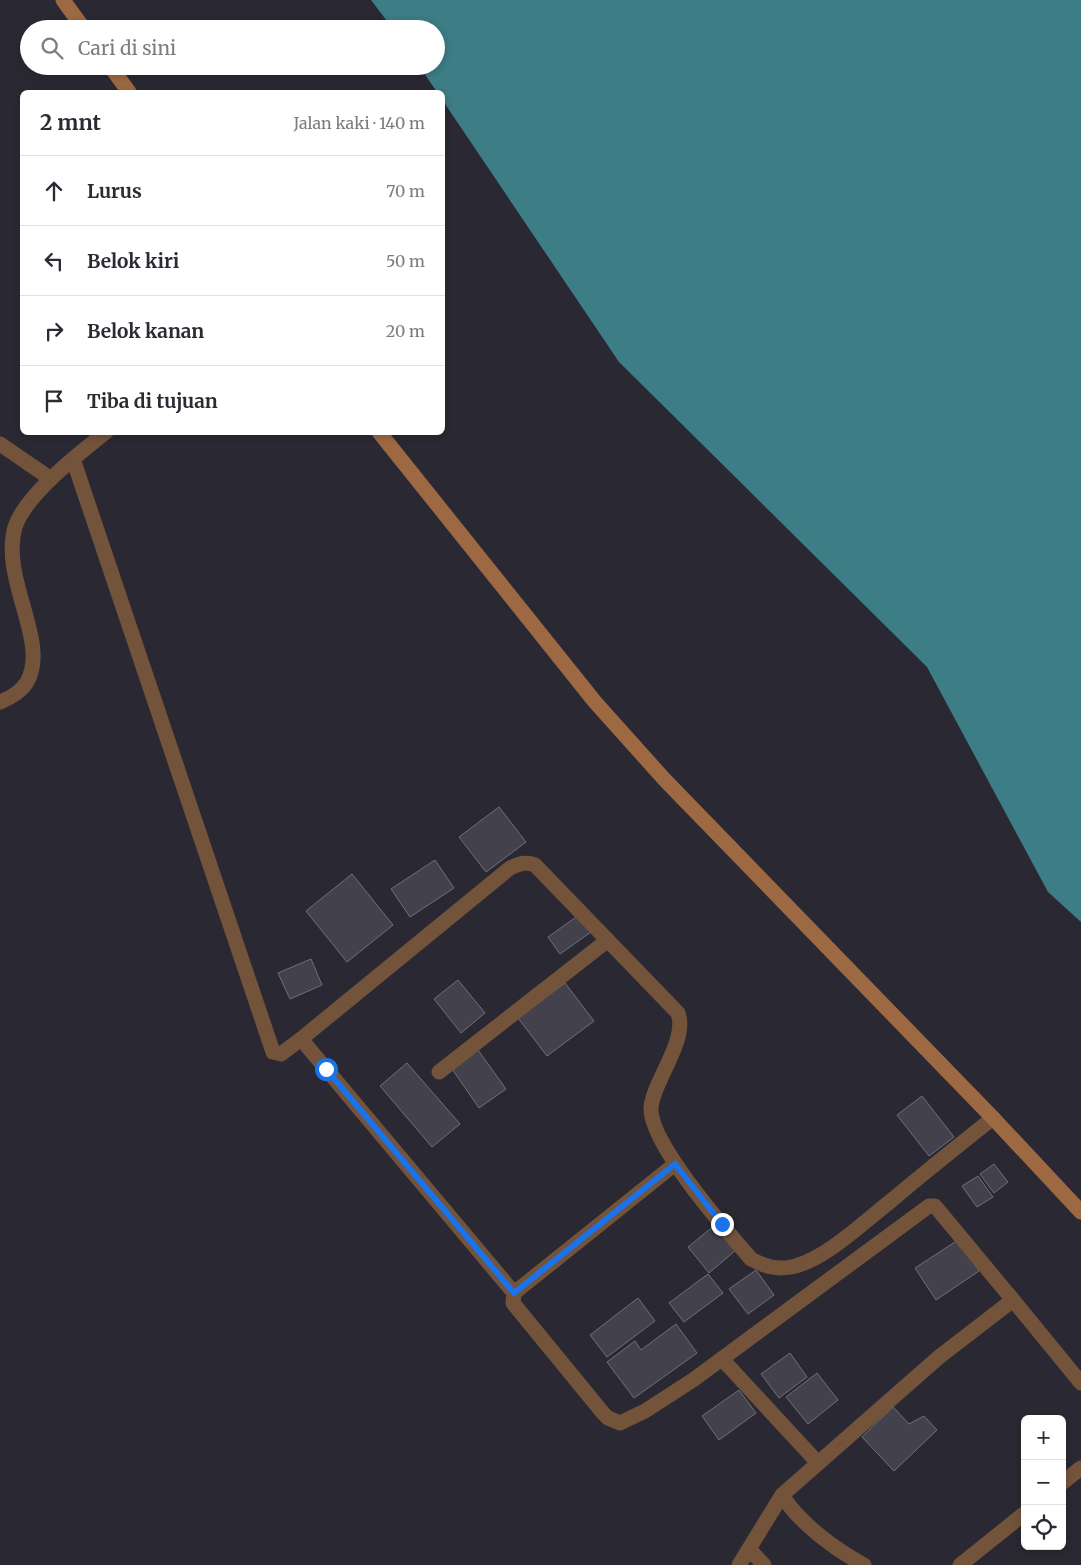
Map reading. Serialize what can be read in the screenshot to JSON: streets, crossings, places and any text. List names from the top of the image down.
{
  "page": {
    "search": "Cari di sini",
    "heading": ["2 mnt", "Jalan kaki · 140 m"],
    "list": [
      ["Lurus", "70 m"],
      ["Belok kiri", "50 m"],
      ["Belok kanan", "20 m"],
      "Tiba di tujuan"
    ],
    "map_buttons": ["+", "−"]
  }
}
